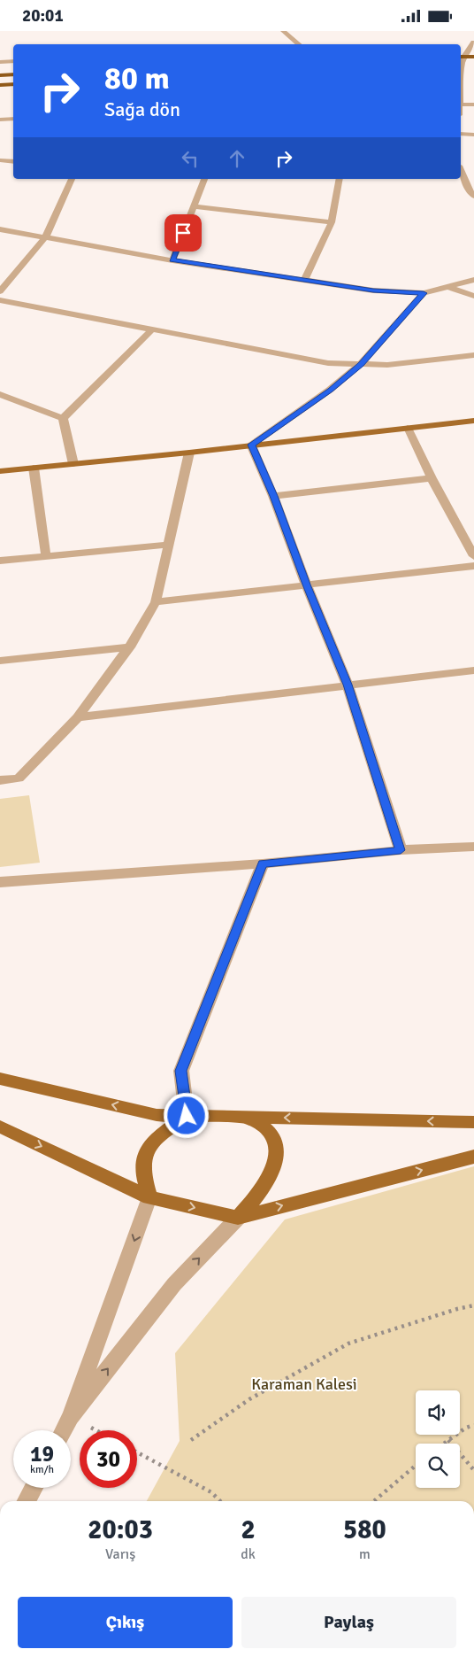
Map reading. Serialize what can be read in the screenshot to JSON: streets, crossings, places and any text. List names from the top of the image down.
{
  "parks": ["Karaman Kalesi"],
  "page": {
    "status": "20:01",
    "turn": ["80 m", "Sağa dön"],
    "speed": "19 km/h",
    "limit": "30",
    "eta": [
      "20:03",
      "Varış",
      "2",
      "dk",
      "580",
      "m"
    ],
    "buttons": ["Çıkış", "Paylaş"]
  }
}
